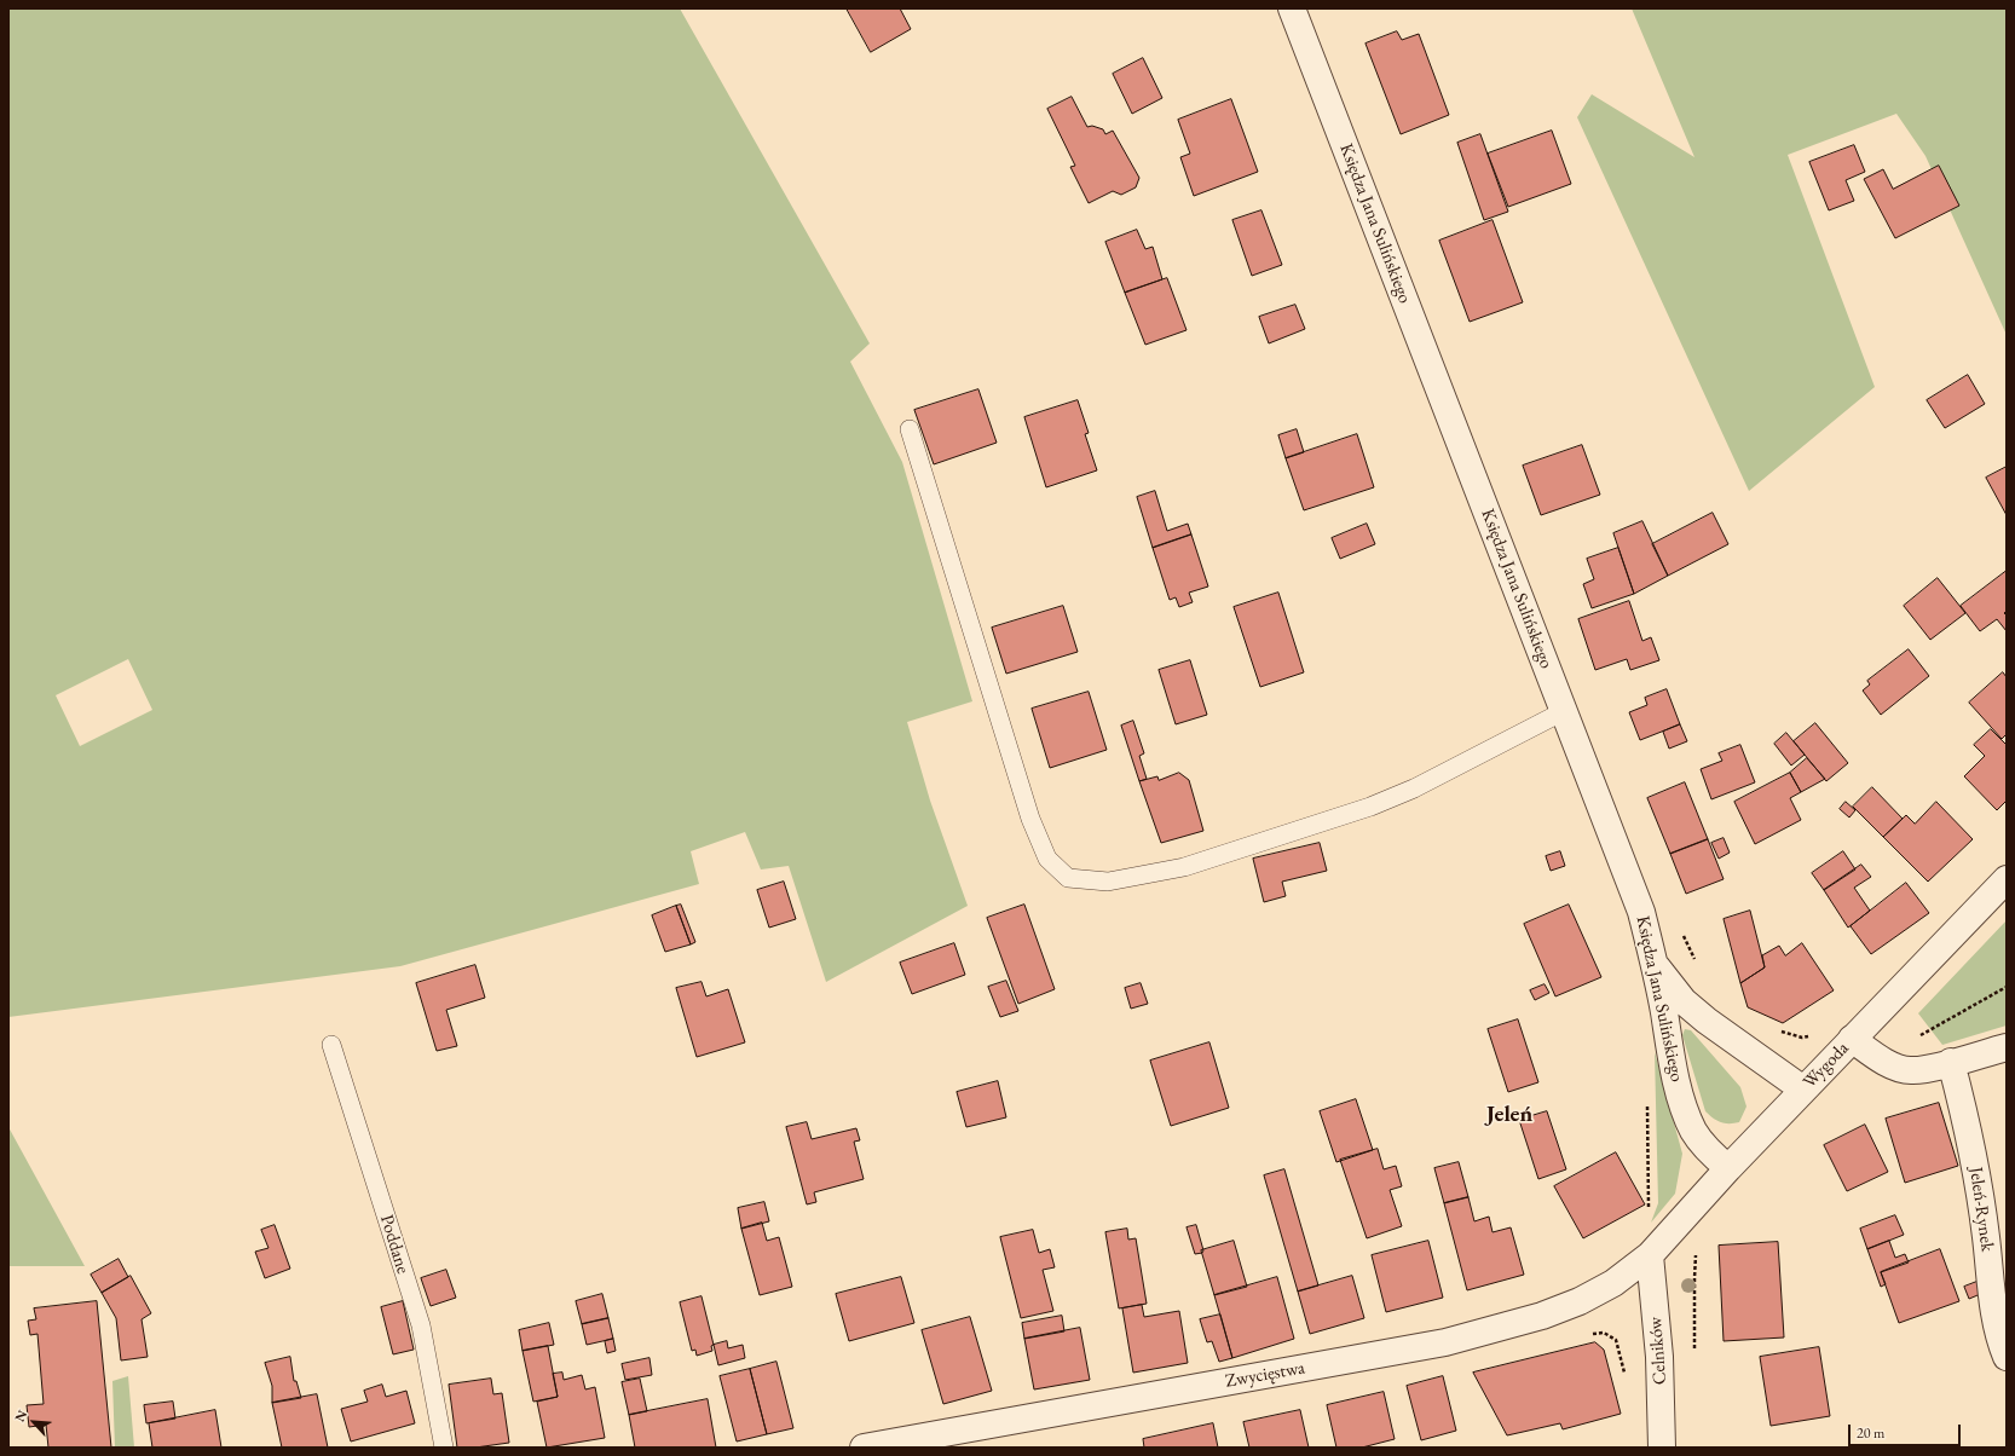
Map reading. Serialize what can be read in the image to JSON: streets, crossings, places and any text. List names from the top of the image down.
{
  "streets": {
    "street": [
      "Księdza Jana Sulińskiego",
      "Wygoda",
      "Jeleń-Rynek",
      "Celników",
      "Zwycięstwa"
    ],
    "lane": ["Poddane"]
  },
  "crossings": [
    ["Księdza Jana Sulińskiego", "Wygoda"],
    ["Wygoda", "Celników"],
    ["Wygoda", "Zwycięstwa"],
    ["Celników", "Zwycięstwa"]
  ],
  "districts": ["Jeleń"],
  "scale_bar": "20 m",
  "north": "top left"
}
